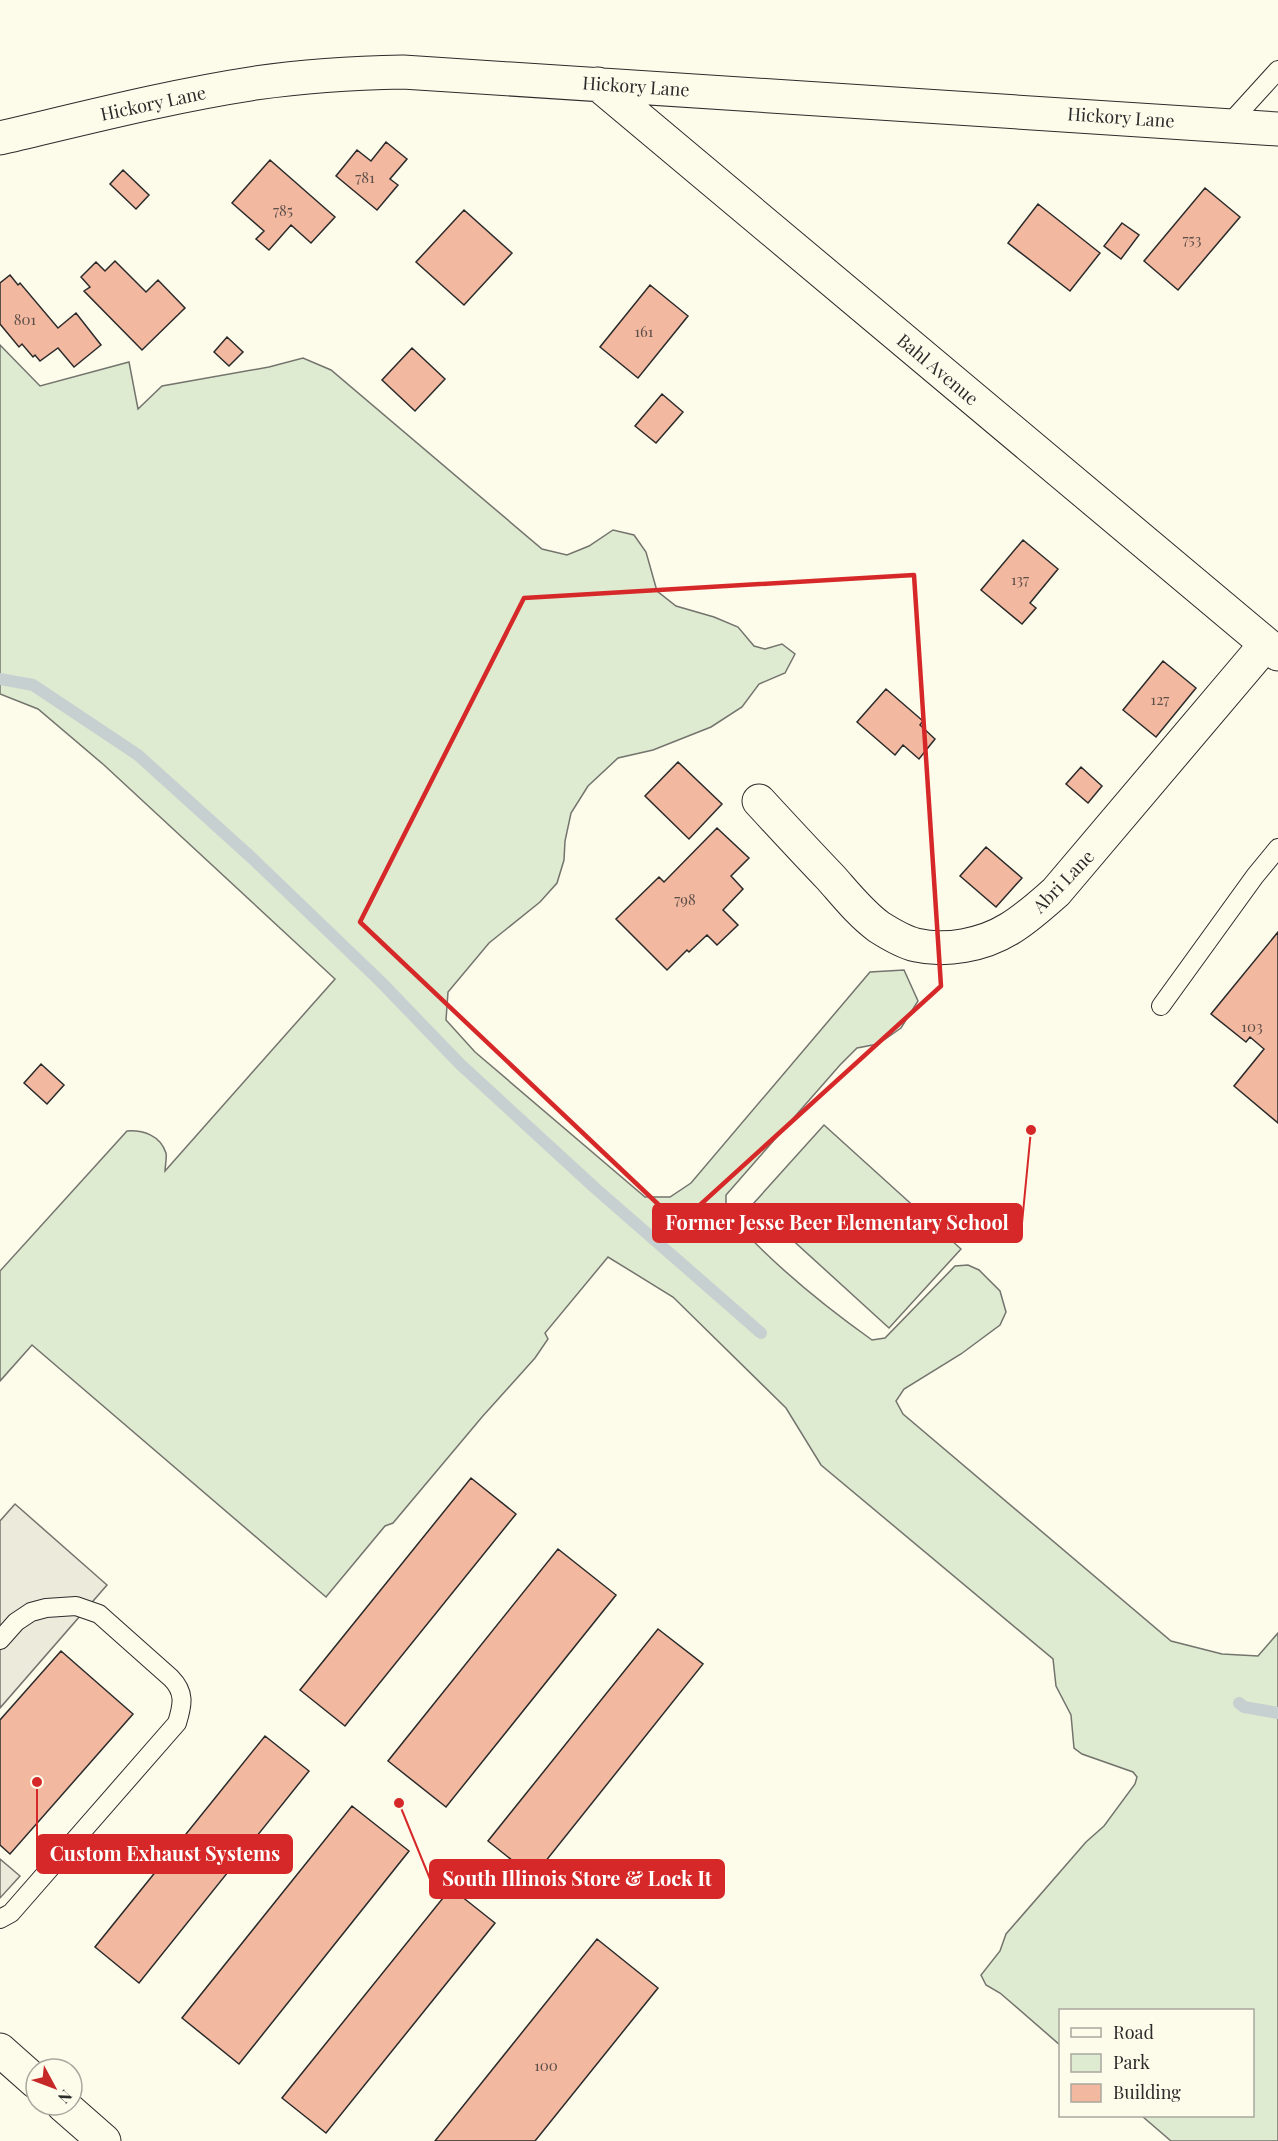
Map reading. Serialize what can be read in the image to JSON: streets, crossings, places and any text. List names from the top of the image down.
{
  "streets": {
    "street": ["Hickory Lane", "Bahl Avenue", "Abri Lane"]
  },
  "crossings": [
    ["Hickory Lane", "Bahl Avenue"],
    ["Bahl Avenue", "Abri Lane"]
  ],
  "places": ["Former Jesse Beer Elementary School", "Custom Exhaust Systems", "South Illinois Store & Lock It"],
  "house_numbers": [
    "781",
    "785",
    "753",
    "801",
    "161",
    "137",
    "127",
    "798",
    "103",
    "100"
  ],
  "legend": ["Road", "Park", "Building"],
  "north": "bottom right"
}
